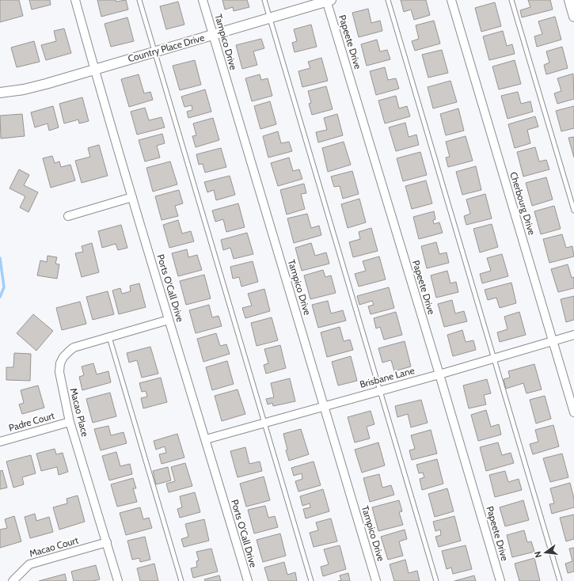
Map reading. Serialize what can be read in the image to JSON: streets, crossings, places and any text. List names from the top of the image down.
{
  "streets": {
    "street": [
      "Tampico Drive",
      "Papeete Drive",
      "Country Place Drive",
      "Cherbourg Drive",
      "Ports O'Call Drive",
      "Brisbane Lane",
      "Macao Place",
      "Padre Court",
      "Macao Court"
    ]
  },
  "crossings": [
    ["Tampico Drive", "Country Place Drive"],
    ["Tampico Drive", "Brisbane Lane"],
    ["Papeete Drive", "Country Place Drive"],
    ["Papeete Drive", "Brisbane Lane"],
    ["Country Place Drive", "Ports O'Call Drive"],
    ["Cherbourg Drive", "Brisbane Lane"],
    ["Ports O'Call Drive", "Brisbane Lane"],
    ["Ports O'Call Drive", "Macao Place"],
    ["Macao Place", "Padre Court"],
    ["Macao Place", "Macao Court"]
  ],
  "north": "left"
}
